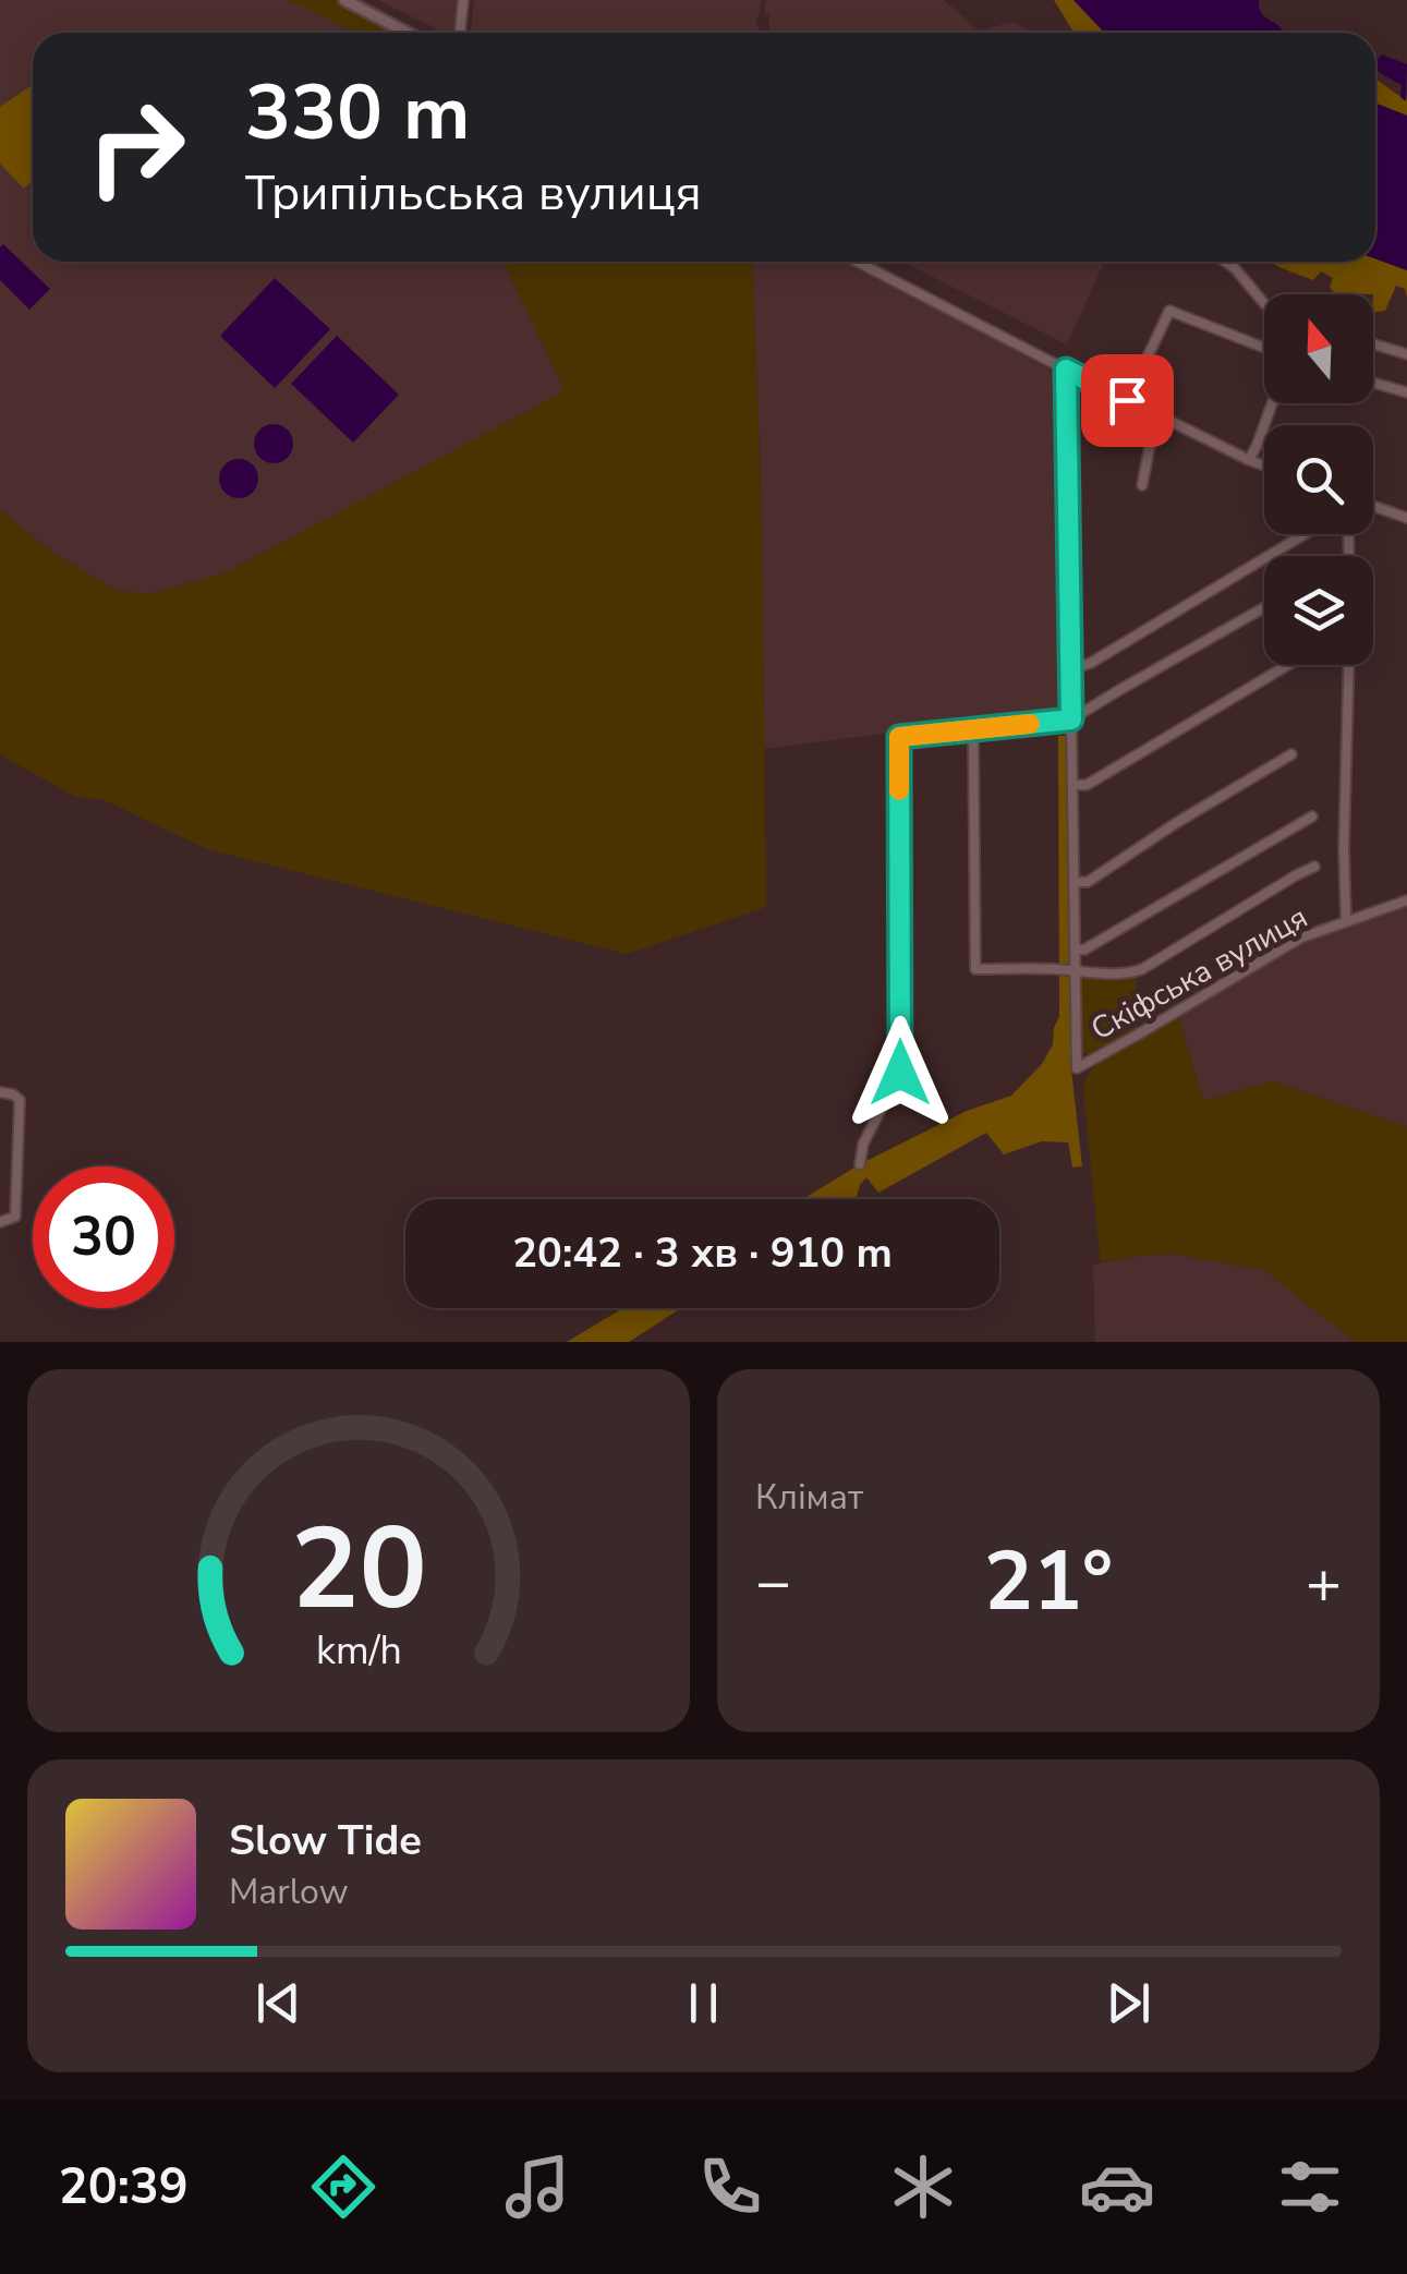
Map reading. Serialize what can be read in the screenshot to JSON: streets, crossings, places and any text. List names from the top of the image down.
{
  "streets": {
    "street": ["Скіфська вулиця"]
  },
  "north": "top",
  "page": {
    "turn": ["330 m", "Трипільська вулиця"],
    "limit": "30",
    "trip": "20:42 · 3 хв · 910 m",
    "tile": "Клімат",
    "heat": ["−", "21°", "+"],
    "song": ["Slow Tide", "Marlow"],
    "tabs": "20:39",
    "gauge": ["20", "km/h"]
  }
}
